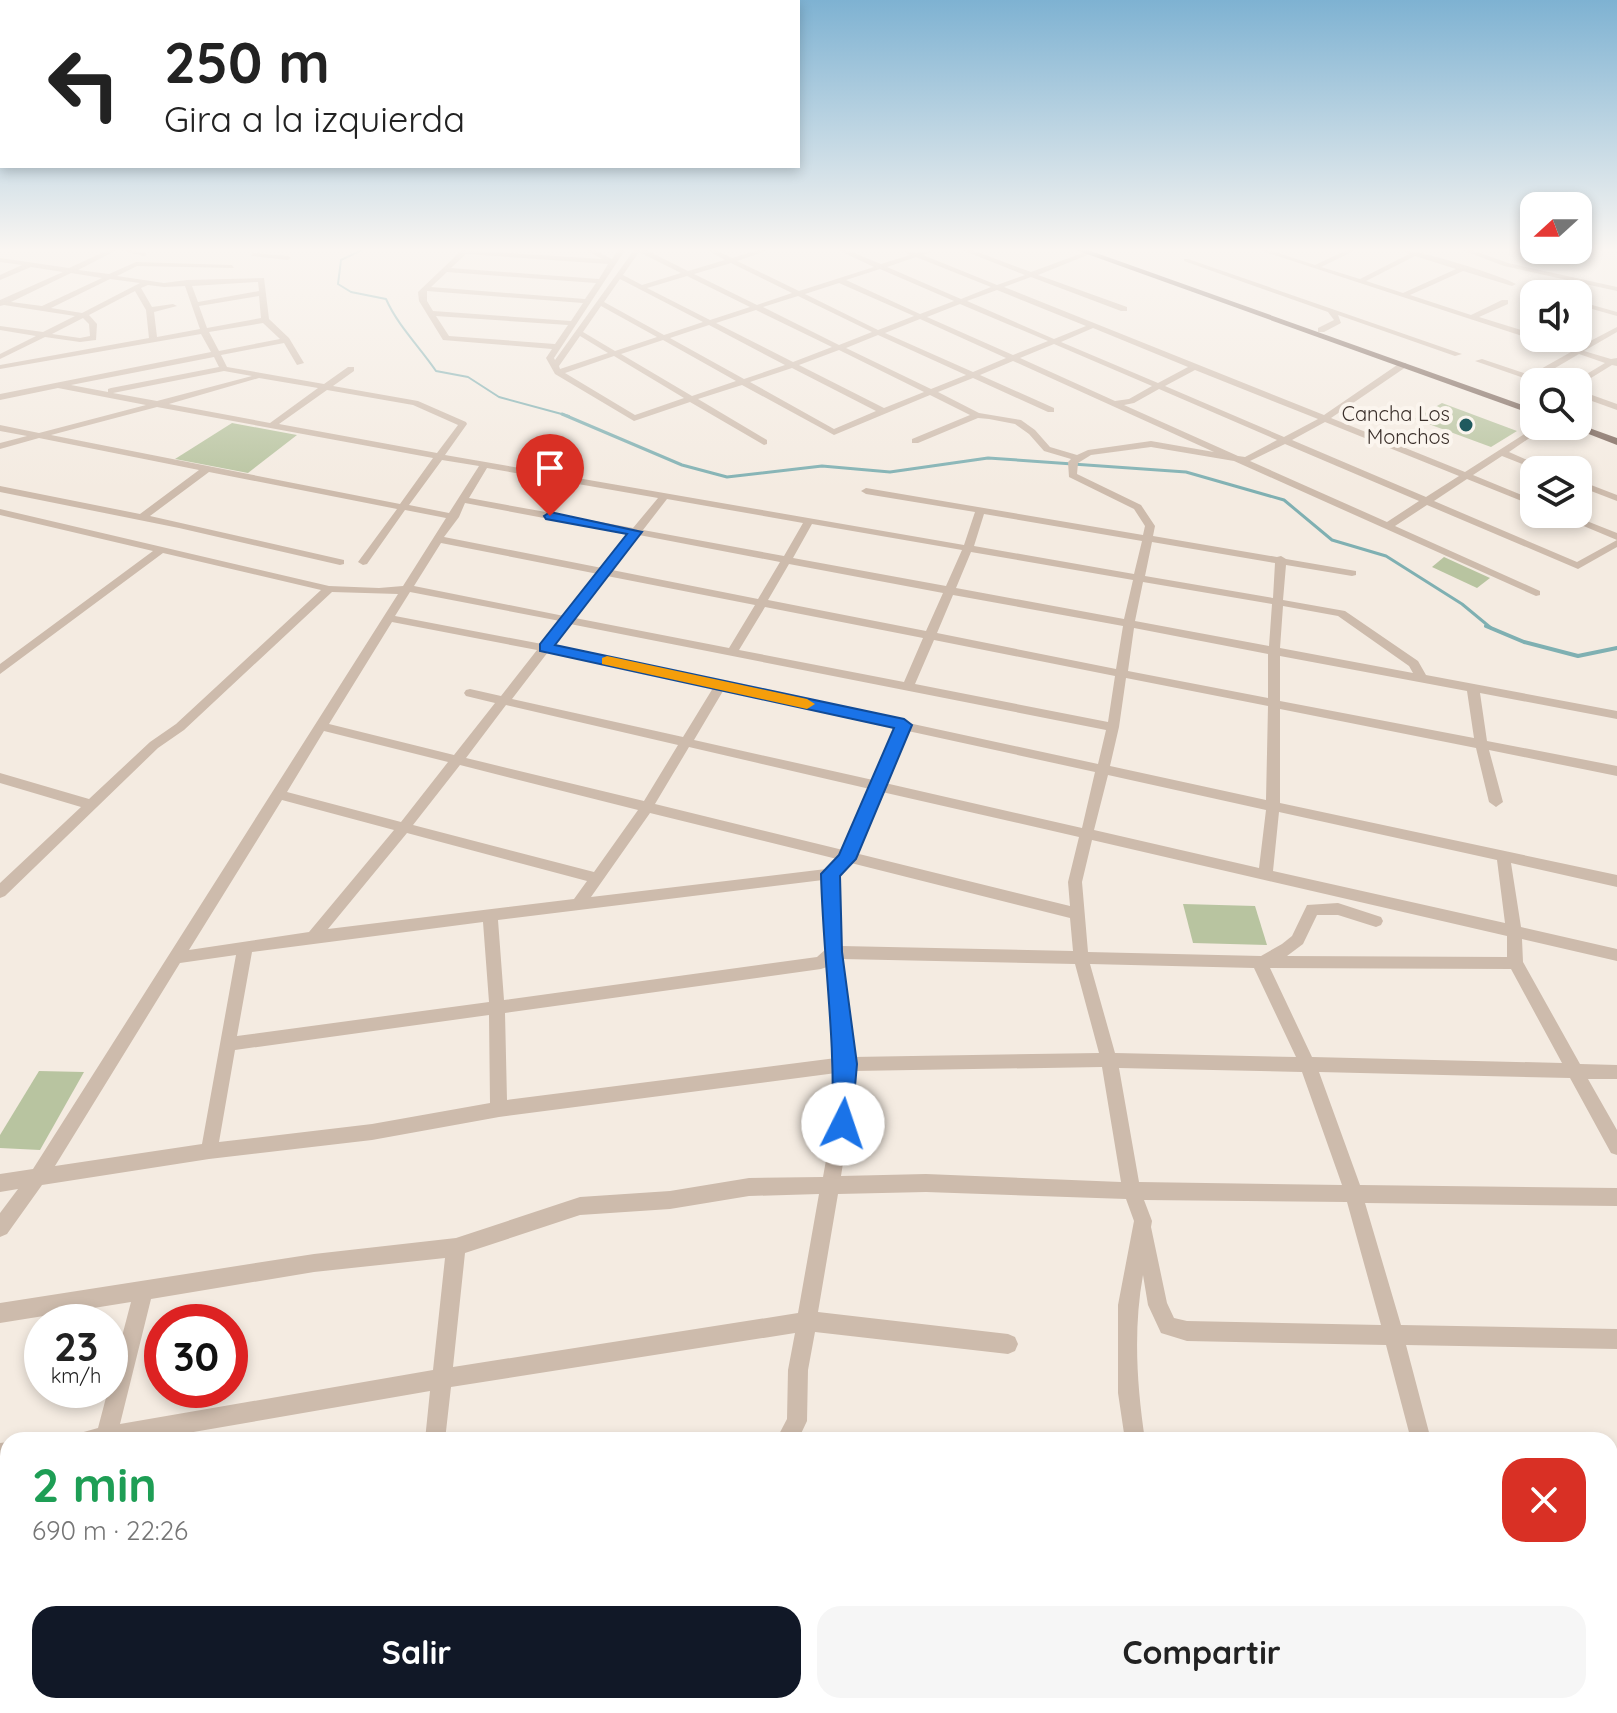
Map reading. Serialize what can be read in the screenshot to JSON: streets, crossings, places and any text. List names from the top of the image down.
{
  "places": ["Cancha Los Monchos"],
  "north": "left",
  "page": {
    "turn": ["250 m", "Gira a la izquierda"],
    "speed": "23 km/h",
    "limit": "30",
    "heading": ["2 min", "690 m · 22:26"],
    "buttons": ["Salir", "Compartir"]
  }
}
